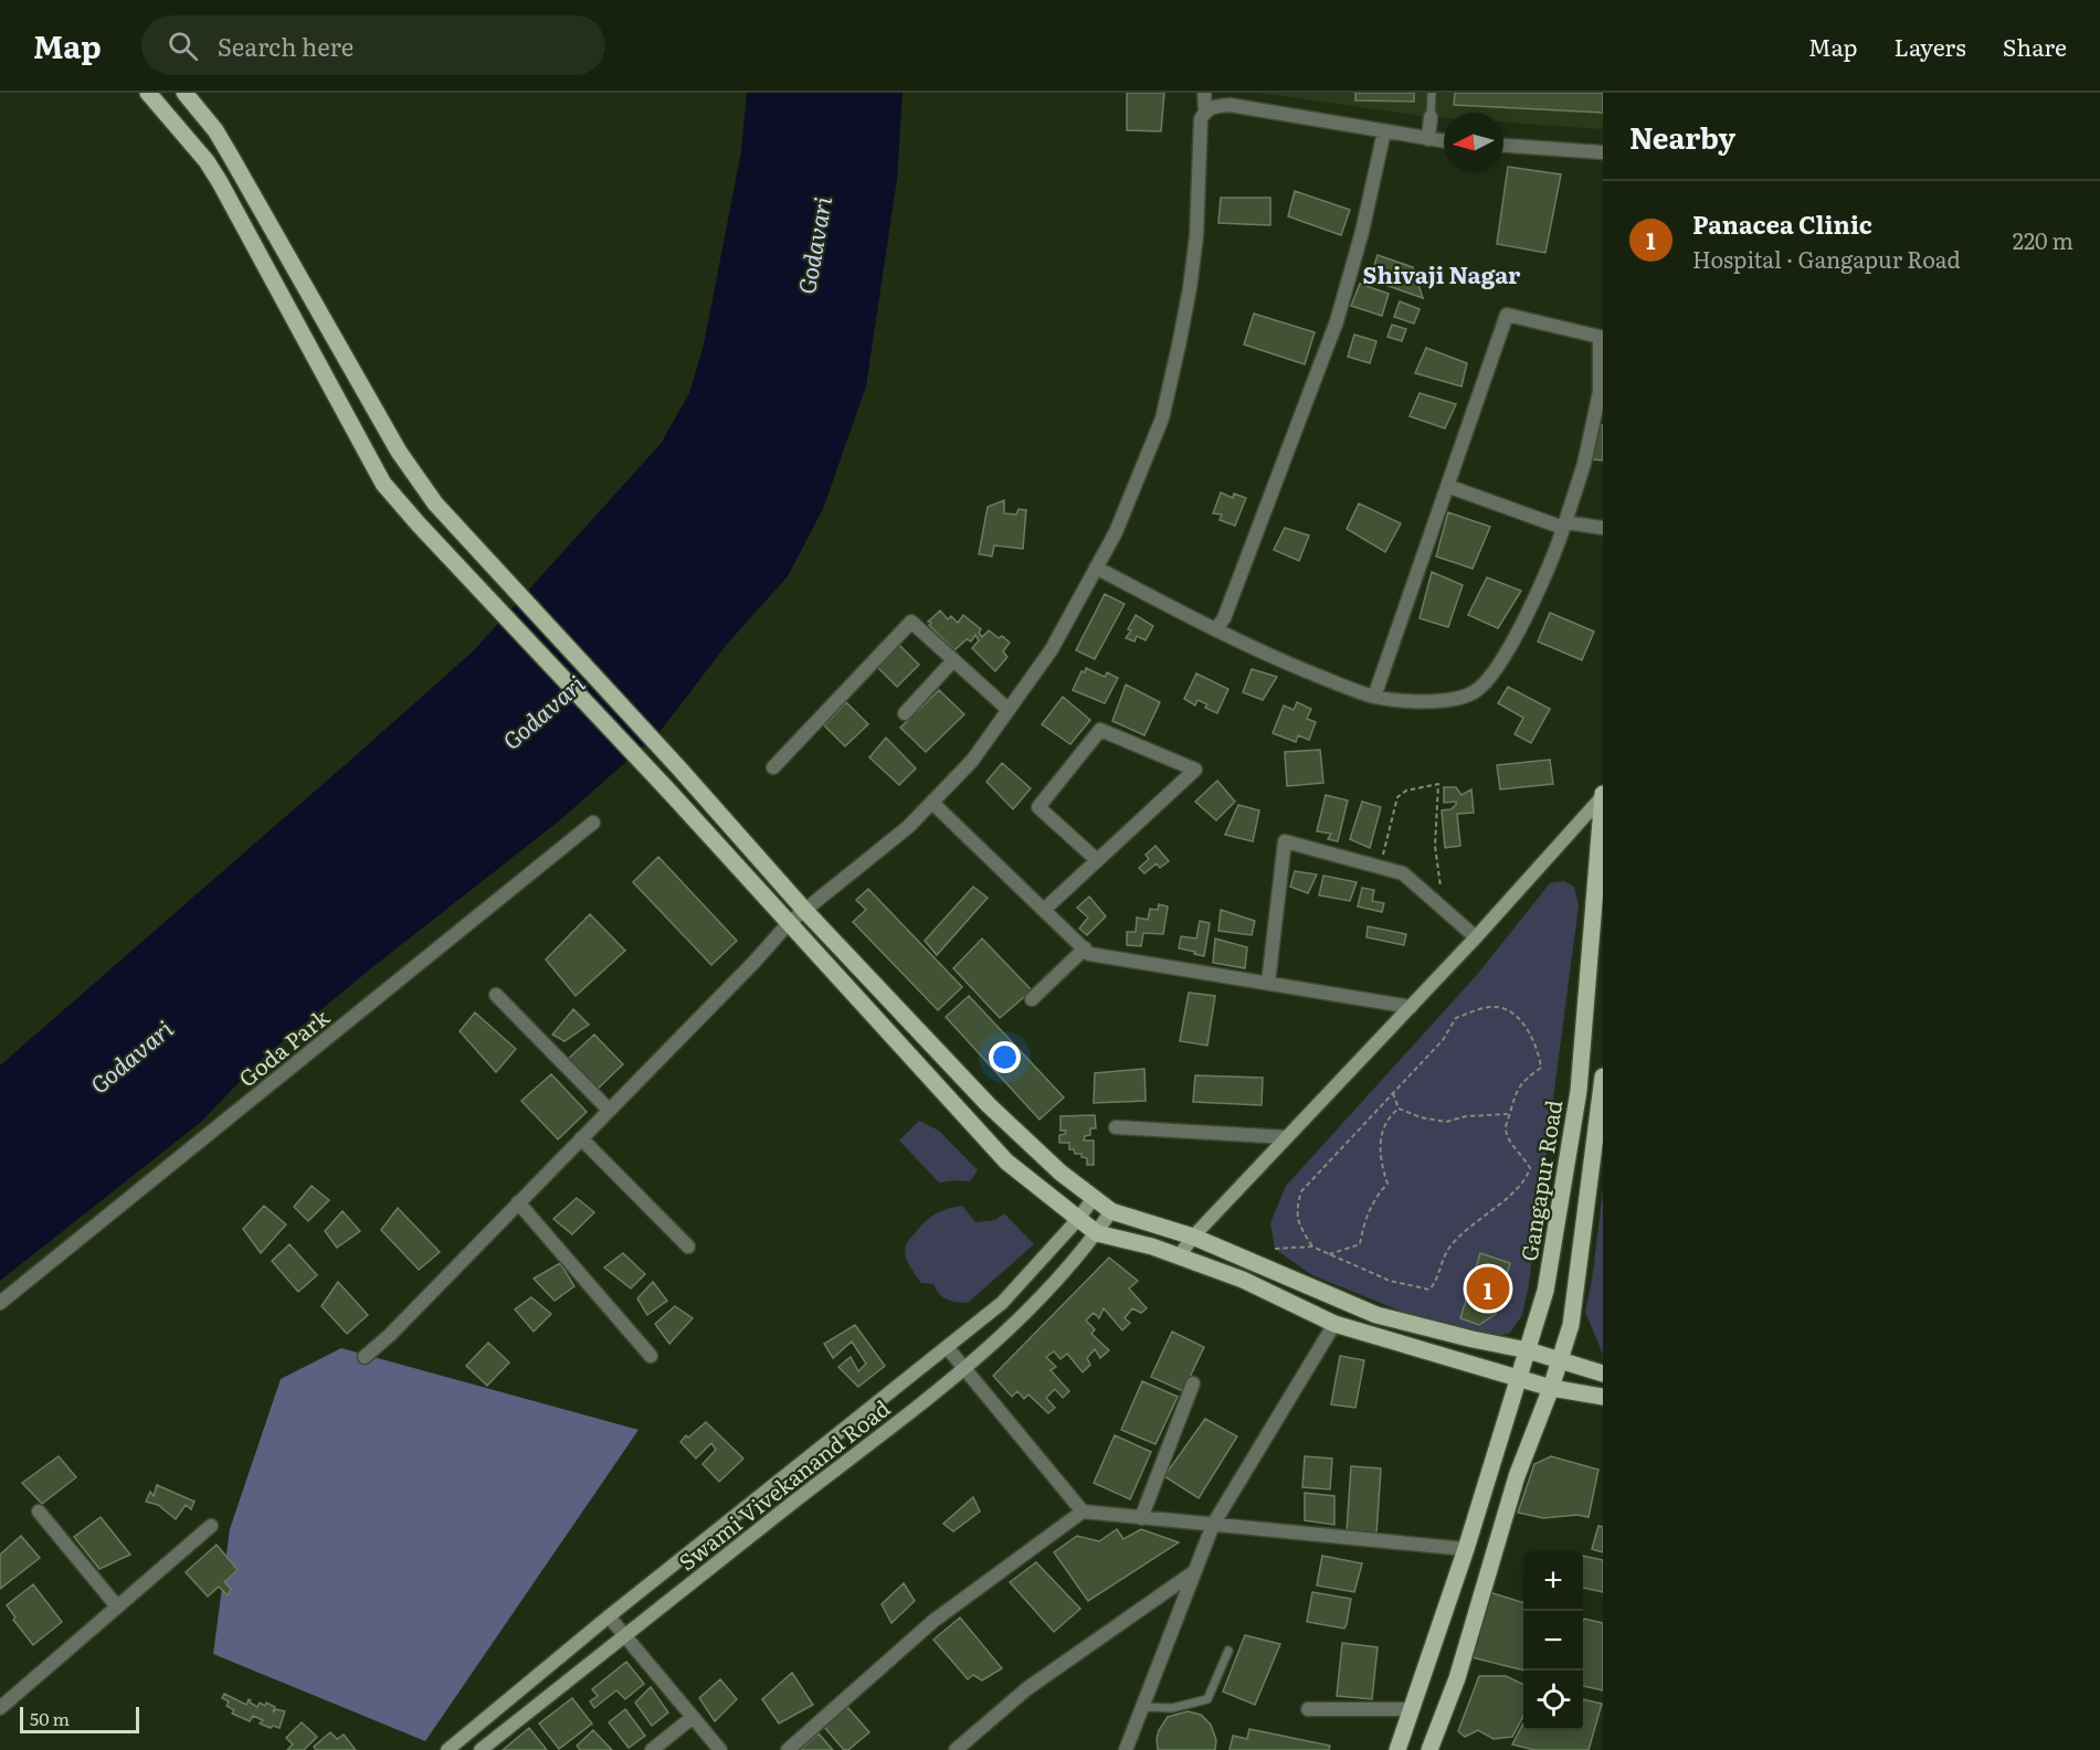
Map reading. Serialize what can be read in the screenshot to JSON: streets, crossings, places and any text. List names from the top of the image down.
{
  "streets": {
    "main road": ["Gangapur Road", "Swami Vivekanand Road"],
    "street": ["Goda Park"]
  },
  "districts": ["Shivaji Nagar"],
  "water": ["Godavari"],
  "scale_bar": "50 m",
  "north": "left",
  "page": {
    "header": "Map",
    "search": "Search here",
    "nav": ["Map", "Layers", "Share"],
    "heading": "Nearby",
    "list": [
      {
        "mark": "1",
        "name": "Panacea Clinic",
        "note": "Hospital · Gangapur Road",
        "value": "220 m"
      }
    ],
    "pins": "1",
    "map_buttons": ["+", "−"],
    "scale": "50 m"
  }
}
